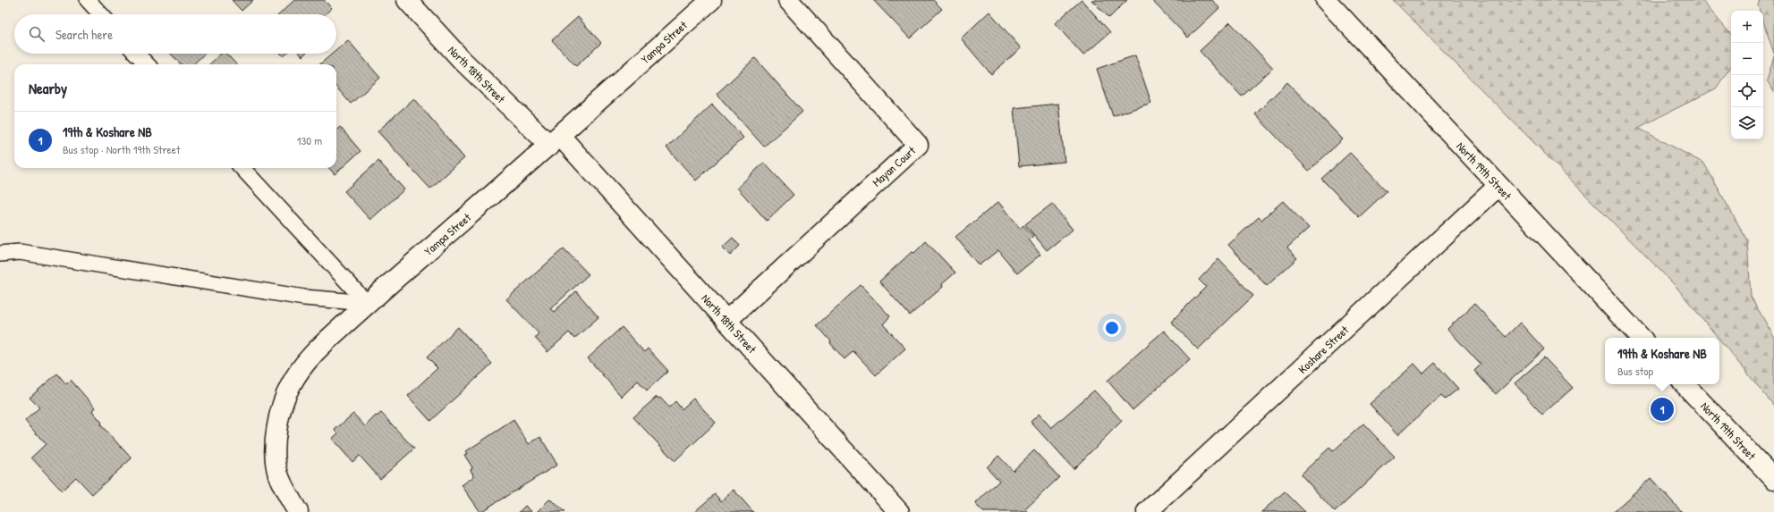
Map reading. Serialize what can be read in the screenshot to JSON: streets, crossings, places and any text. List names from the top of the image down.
{
  "streets": {
    "street": [
      "Yampa Street",
      "North 18th Street",
      "Mayan Court",
      "North 19th Street",
      "Koshare Street"
    ]
  },
  "crossings": [
    ["Yampa Street", "North 18th Street"],
    ["North 18th Street", "Mayan Court"],
    ["North 19th Street", "Koshare Street"]
  ],
  "page": {
    "map_buttons": ["+", "−"],
    "search": "Search here",
    "heading": "Nearby",
    "list": [
      {
        "mark": "1",
        "name": "19th & Koshare NB",
        "note": "Bus stop · North 19th Street",
        "value": "130 m"
      }
    ],
    "popup": ["19th & Koshare NB", "Bus stop"],
    "pins": "1"
  }
}
